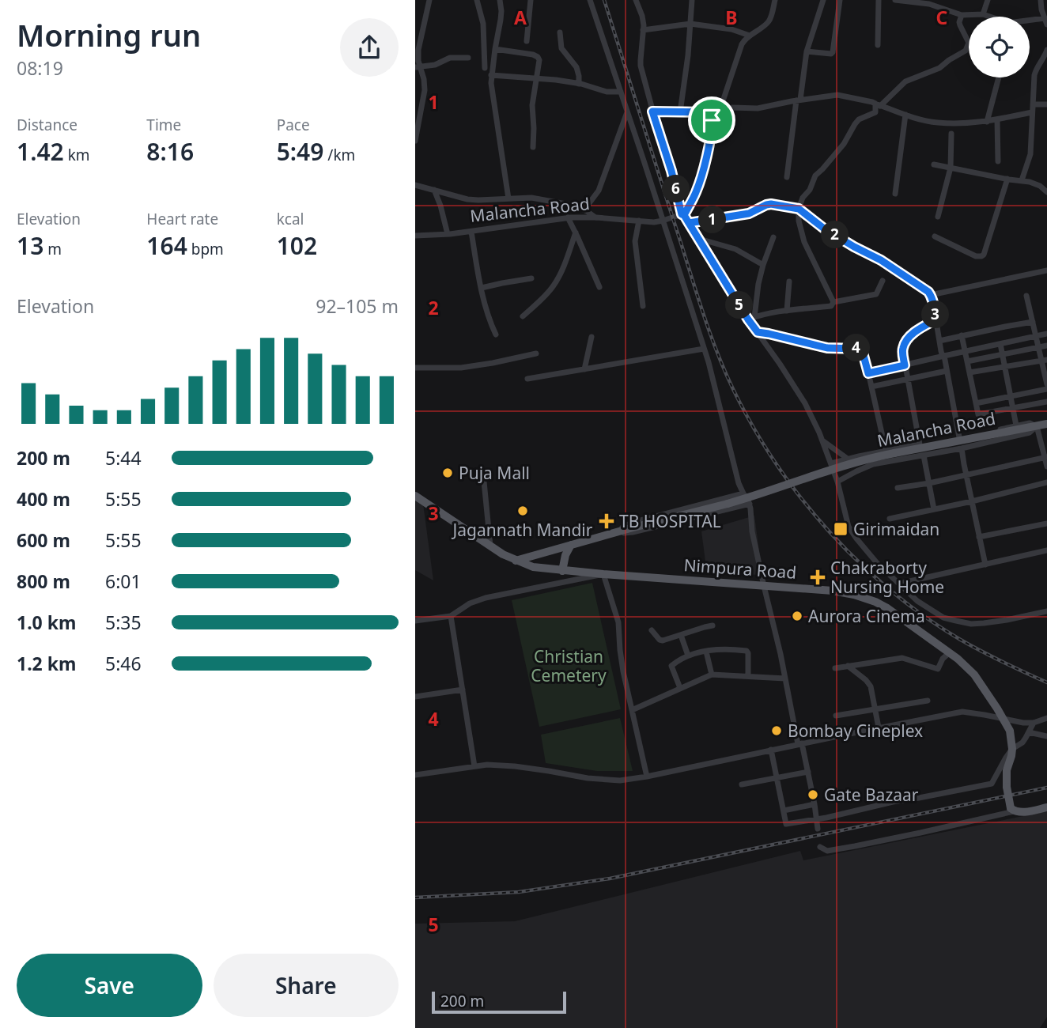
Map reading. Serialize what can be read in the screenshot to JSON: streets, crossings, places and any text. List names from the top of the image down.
{
  "streets": {
    "main road": ["Malancha Road", "Nimpura Road"]
  },
  "crossings": [
    ["Malancha Road", "Nimpura Road"]
  ],
  "parks": ["Christian Cemetery"],
  "places": {
    "other": [
      "Puja Mall",
      "Jagannath Mandir",
      "Aurora Cinema",
      "Bombay Cineplex",
      "Gate Bazaar"
    ],
    "health": ["TB HOSPITAL", "Chakraborty Nursing Home"],
    "transit": ["Girimaidan"]
  },
  "scale_bar": "200 m",
  "page": {
    "heading": ["Morning run", "08:19"],
    "stats": [
      ["Distance", "1.42 km"],
      ["Time", "8:16"],
      ["Pace", "5:49 /km"],
      ["Elevation", "13 m"],
      ["Heart rate", "164 bpm"],
      ["kcal", "102"]
    ],
    "pins": [
      "6",
      "1",
      "2",
      "5",
      "3",
      "4"
    ],
    "chart": ["Elevation", "92–105 m"],
    "list": [
      {
        "name": "200 m",
        "note": "5:44"
      },
      {
        "name": "400 m",
        "note": "5:55"
      },
      {
        "name": "600 m",
        "note": "5:55"
      },
      {
        "name": "800 m",
        "note": "6:01"
      },
      {
        "name": "1.0 km",
        "note": "5:35"
      },
      {
        "name": "1.2 km",
        "note": "5:46"
      }
    ],
    "buttons": ["Save", "Share"],
    "scale": "200 m"
  },
  "grid": {
    "columns": ["A", "B", "C"],
    "rows": [
      "1",
      "2",
      "3",
      "4",
      "5"
    ]
  }
}
